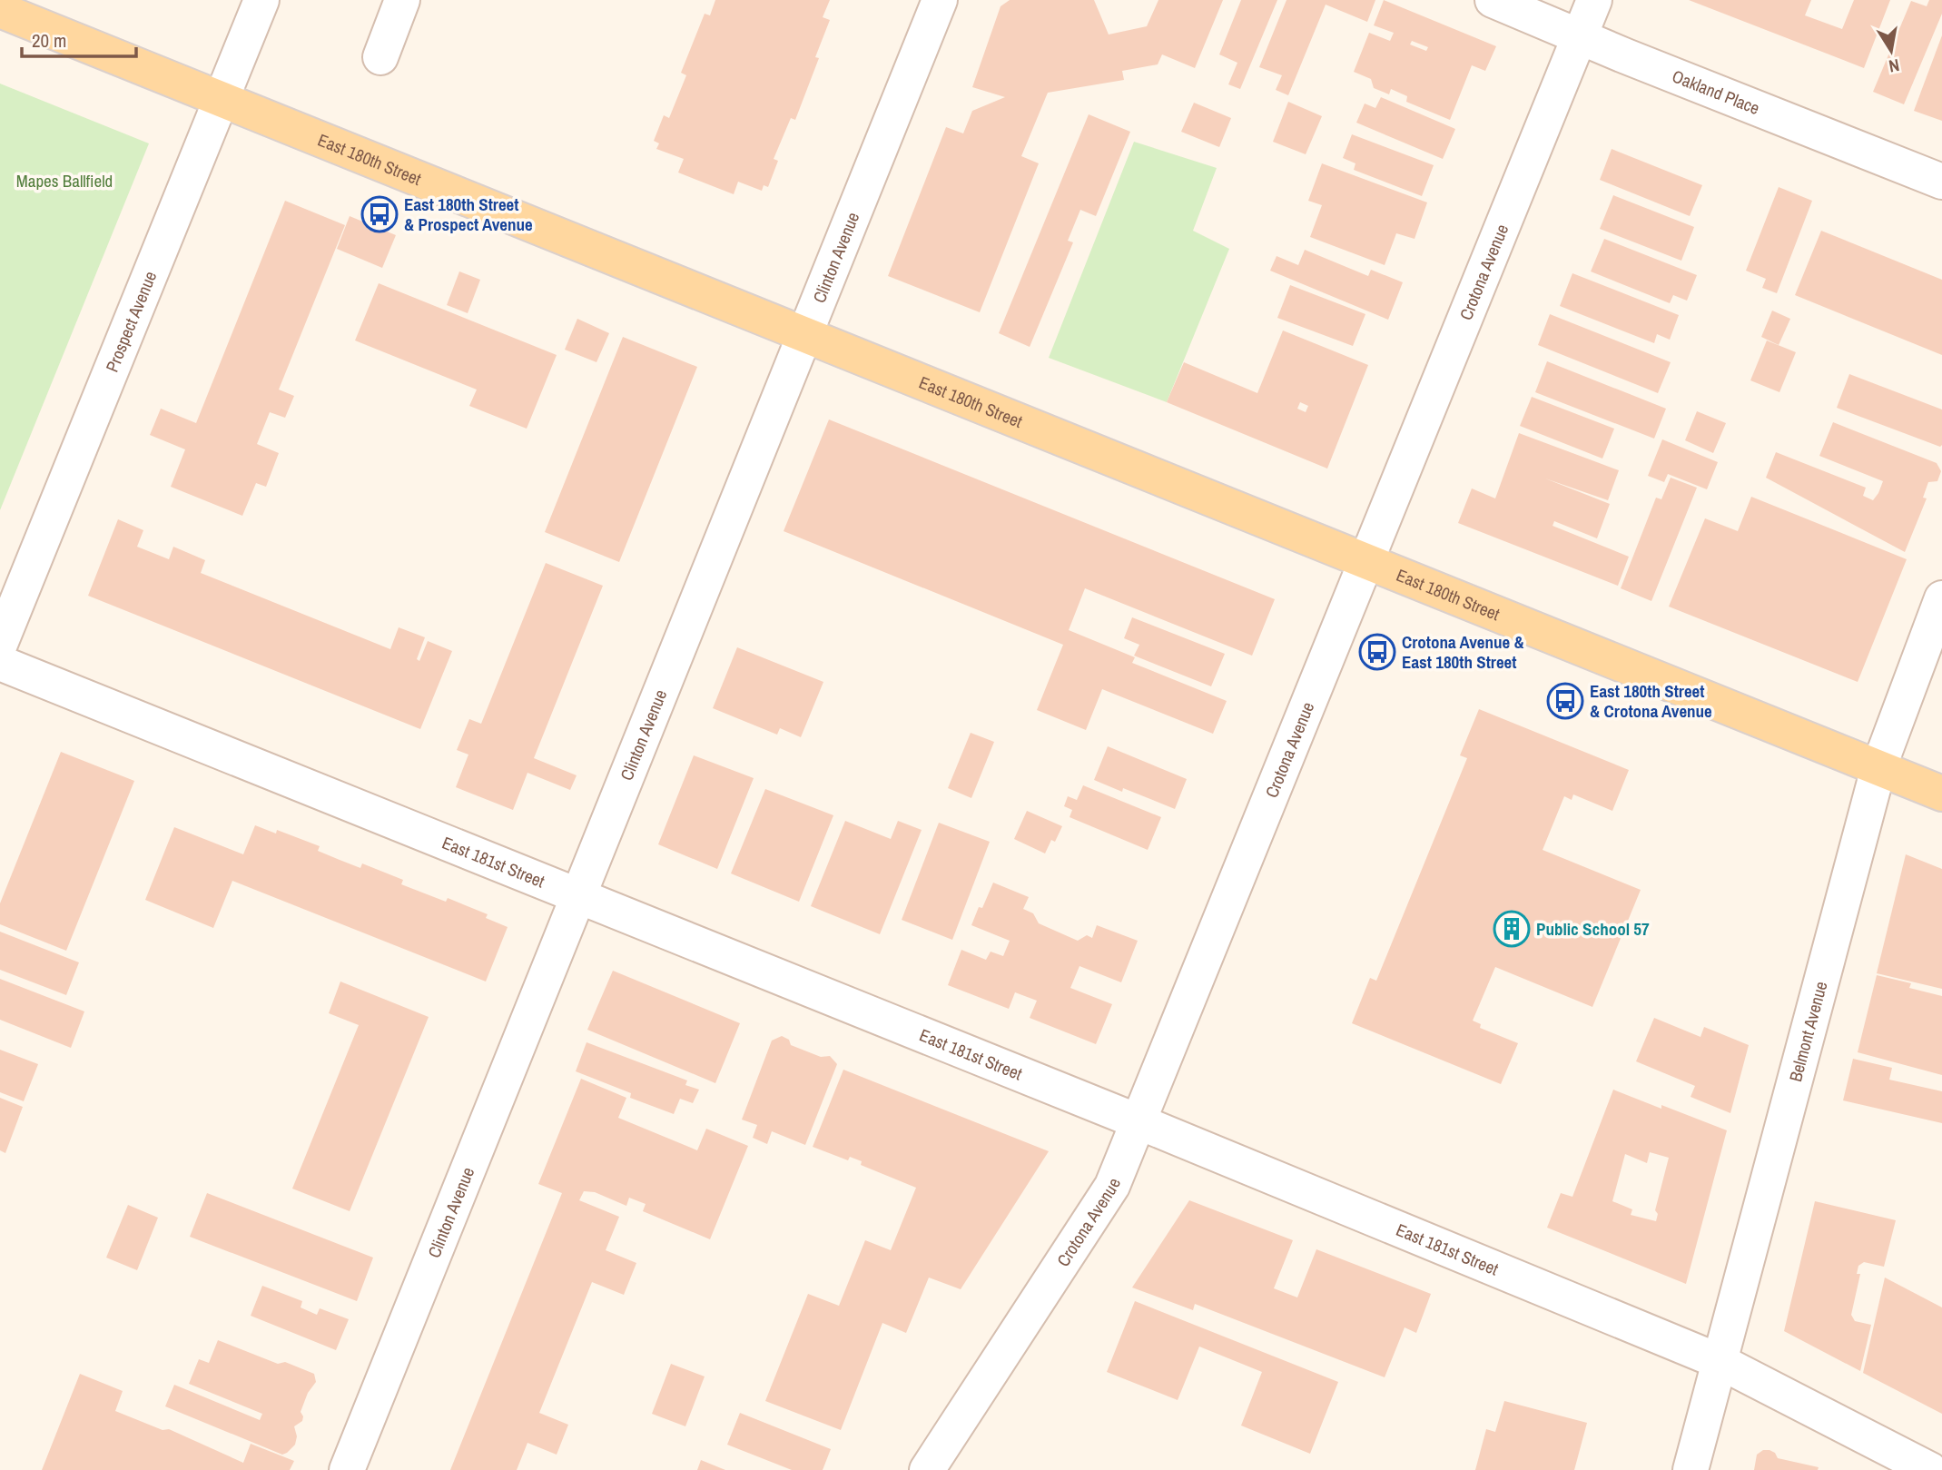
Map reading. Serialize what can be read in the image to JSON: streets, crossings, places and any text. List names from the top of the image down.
{
  "streets": {
    "main road": ["East 180th Street"],
    "street": [
      "Oakland Place",
      "Clinton Avenue",
      "Crotona Avenue",
      "Prospect Avenue",
      "East 181st Street",
      "Belmont Avenue"
    ]
  },
  "crossings": [
    ["Oakland Place", "Crotona Avenue"],
    ["East 180th Street", "Clinton Avenue"],
    ["East 180th Street", "Crotona Avenue"],
    ["East 180th Street", "Prospect Avenue"],
    ["East 180th Street", "Belmont Avenue"],
    ["Clinton Avenue", "East 181st Street"],
    ["Crotona Avenue", "East 181st Street"],
    ["East 181st Street", "Belmont Avenue"]
  ],
  "parks": ["Mapes Ballfield"],
  "places": {
    "bus stop": ["East 180th Street & Prospect Avenue", "Crotona Avenue & East 180th Street", "East 180th Street & Crotona Avenue"],
    "building": ["Public School 57"]
  },
  "scale_bar": "20 m",
  "north": "bottom"
}
